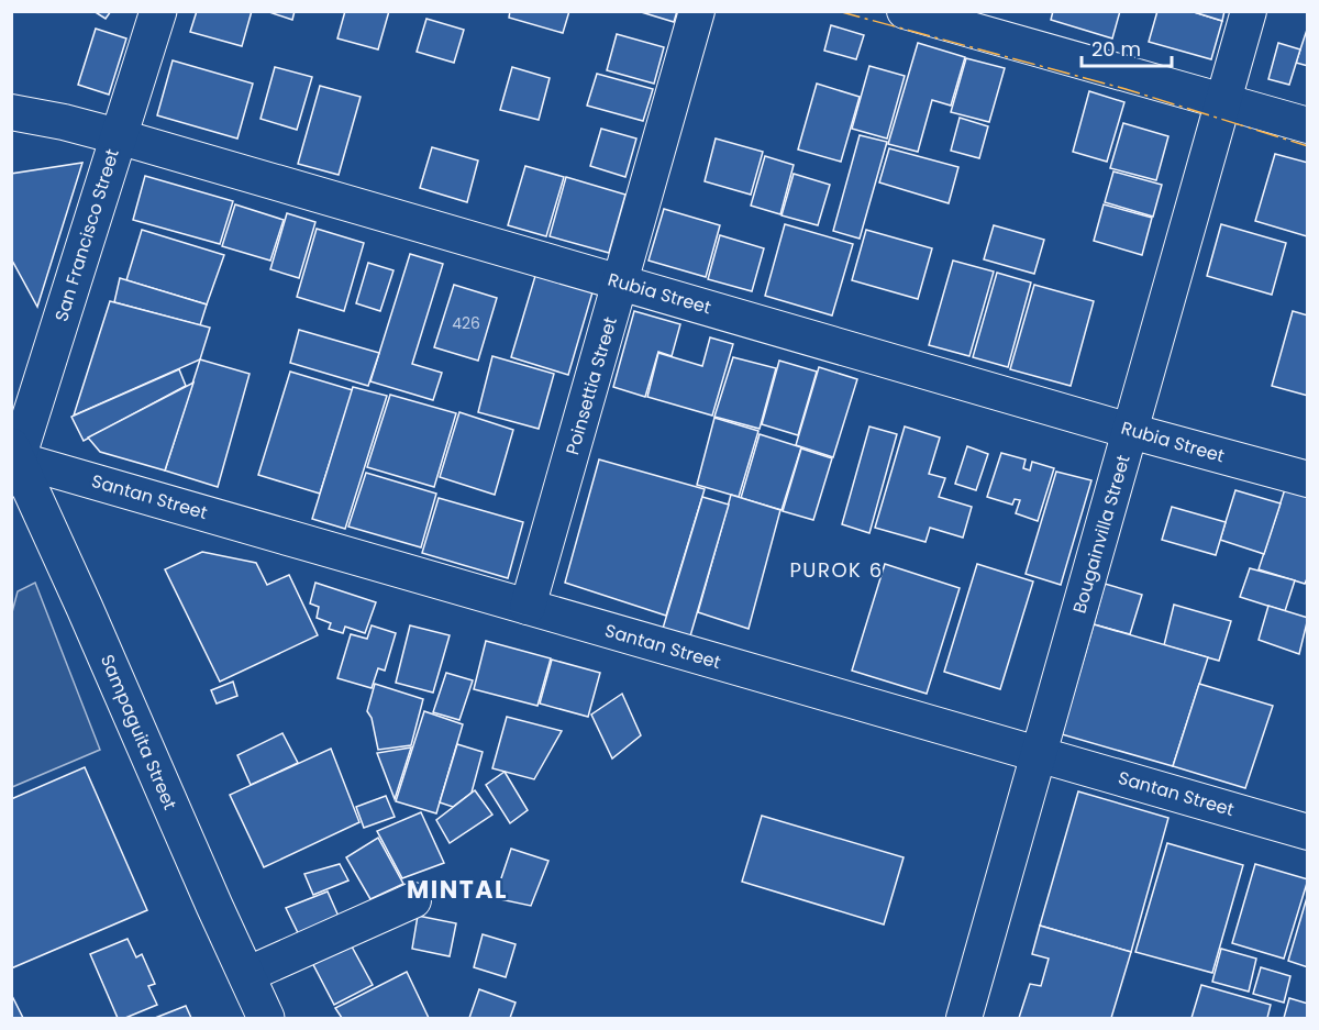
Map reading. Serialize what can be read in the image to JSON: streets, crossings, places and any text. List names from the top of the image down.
{
  "streets": {
    "main road": ["San Francisco Street", "Sampaguita Street"],
    "street": [
      "Rubia Street",
      "Poinsettia Street",
      "Santan Street",
      "Bougainvilla Street"
    ]
  },
  "crossings": [
    ["San Francisco Street", "Rubia Street"],
    ["San Francisco Street", "Santan Street"],
    ["San Francisco Street", "Sampaguita Street"],
    ["Rubia Street", "Poinsettia Street"],
    ["Rubia Street", "Bougainvilla Street"],
    ["Poinsettia Street", "Santan Street"],
    ["Santan Street", "Bougainvilla Street"],
    ["Santan Street", "Sampaguita Street"]
  ],
  "districts": ["PUROK 6", "MINTAL"],
  "house_numbers": ["426"],
  "scale_bar": "20 m"
}
